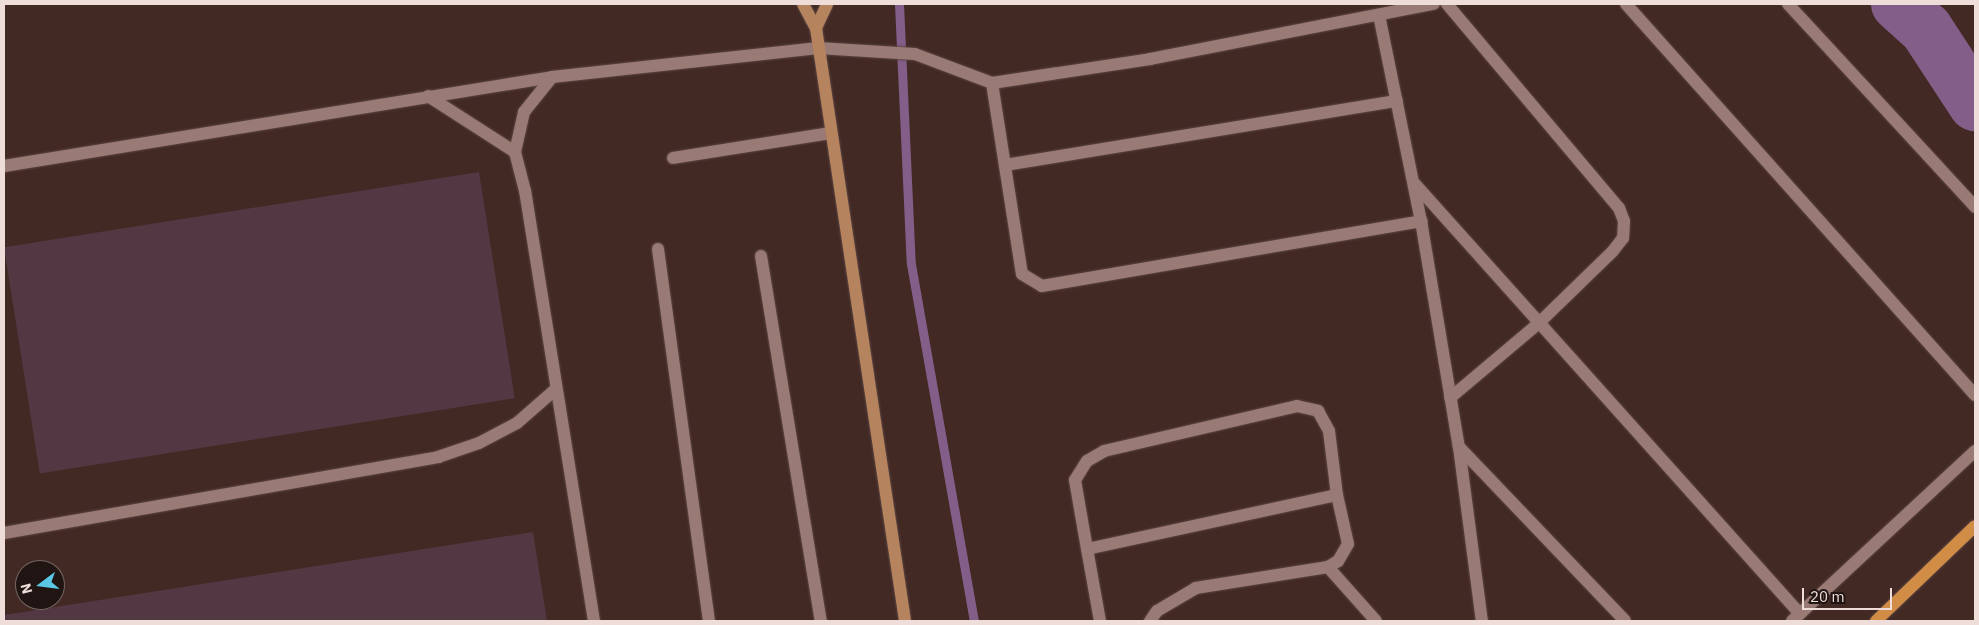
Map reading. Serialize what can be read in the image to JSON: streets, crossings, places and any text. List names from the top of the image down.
{
  "scale_bar": "20 m",
  "north": "left"
}
